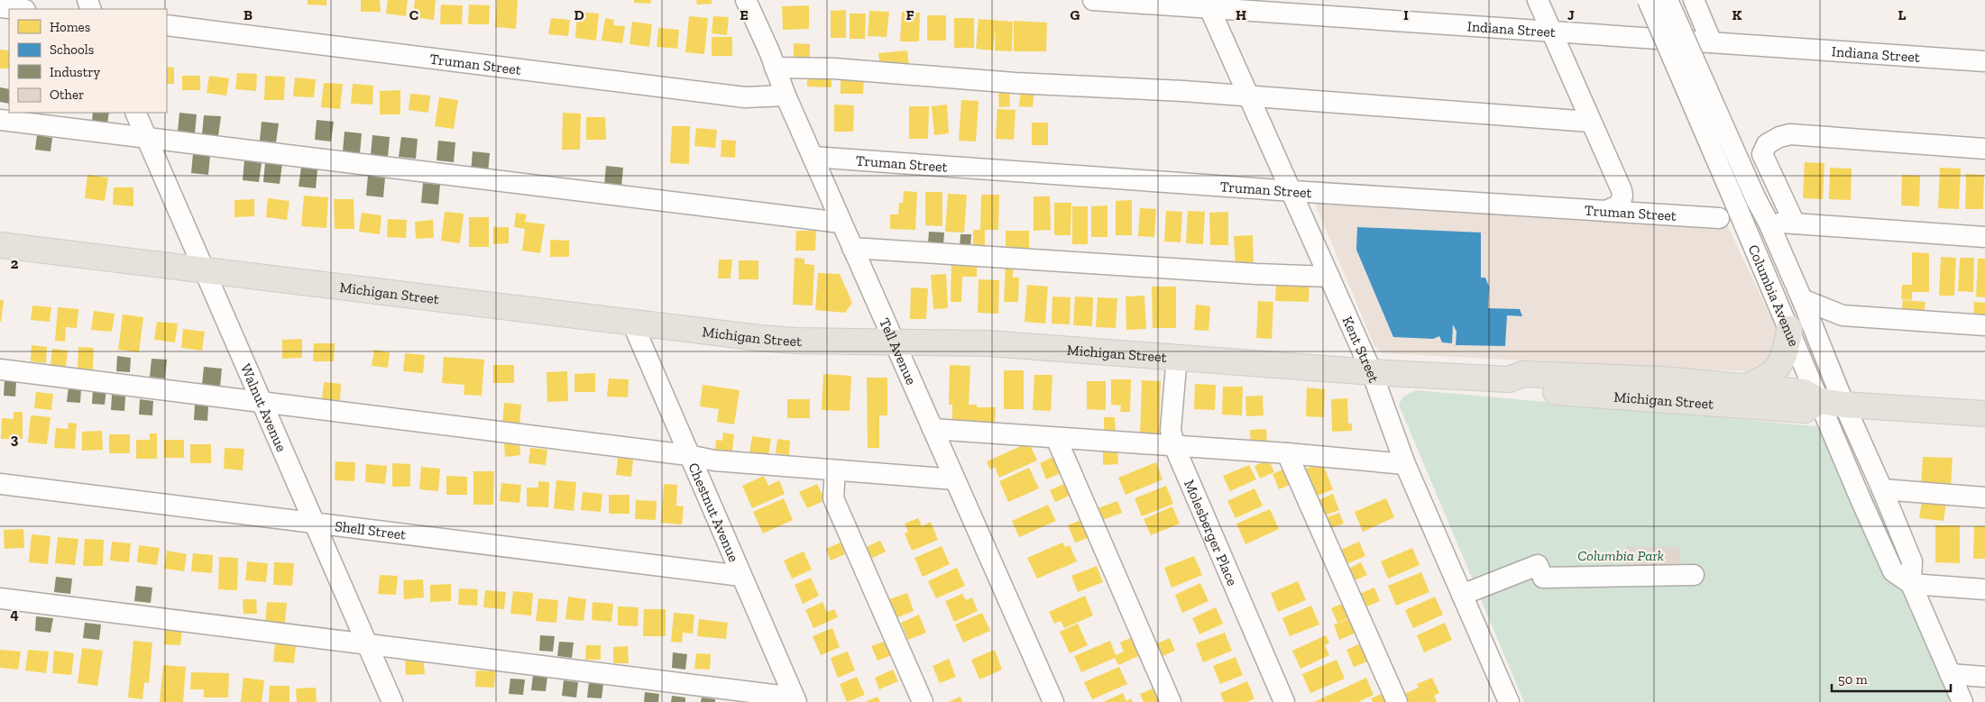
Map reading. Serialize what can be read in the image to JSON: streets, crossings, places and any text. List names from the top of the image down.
{
  "streets": {
    "main road": ["Michigan Street"],
    "street": [
      "Indiana Street",
      "Truman Street",
      "Columbia Avenue",
      "Kent Street",
      "Tell Avenue",
      "Walnut Avenue",
      "Chestnut Avenue",
      "Shell Street",
      "Molesberger Place"
    ]
  },
  "crossings": [
    ["Indiana Street", "Kent Street"],
    ["Truman Street", "Kent Street"],
    ["Truman Street", "Tell Avenue"],
    ["Michigan Street", "Columbia Avenue"],
    ["Michigan Street", "Kent Street"],
    ["Michigan Street", "Tell Avenue"],
    ["Michigan Street", "Walnut Avenue"],
    ["Michigan Street", "Chestnut Avenue"],
    ["Michigan Street", "Molesberger Place"],
    ["Walnut Avenue", "Shell Street"],
    ["Chestnut Avenue", "Shell Street"]
  ],
  "parks": ["Columbia Park"],
  "legend": [
    "Homes",
    "Schools",
    "Industry",
    "Other"
  ],
  "scale_bar": "50 m",
  "grid": {
    "columns": [
      "B",
      "C",
      "D",
      "E",
      "F",
      "G",
      "H",
      "I",
      "J",
      "K",
      "L"
    ],
    "rows": ["2", "3", "4"]
  }
}
